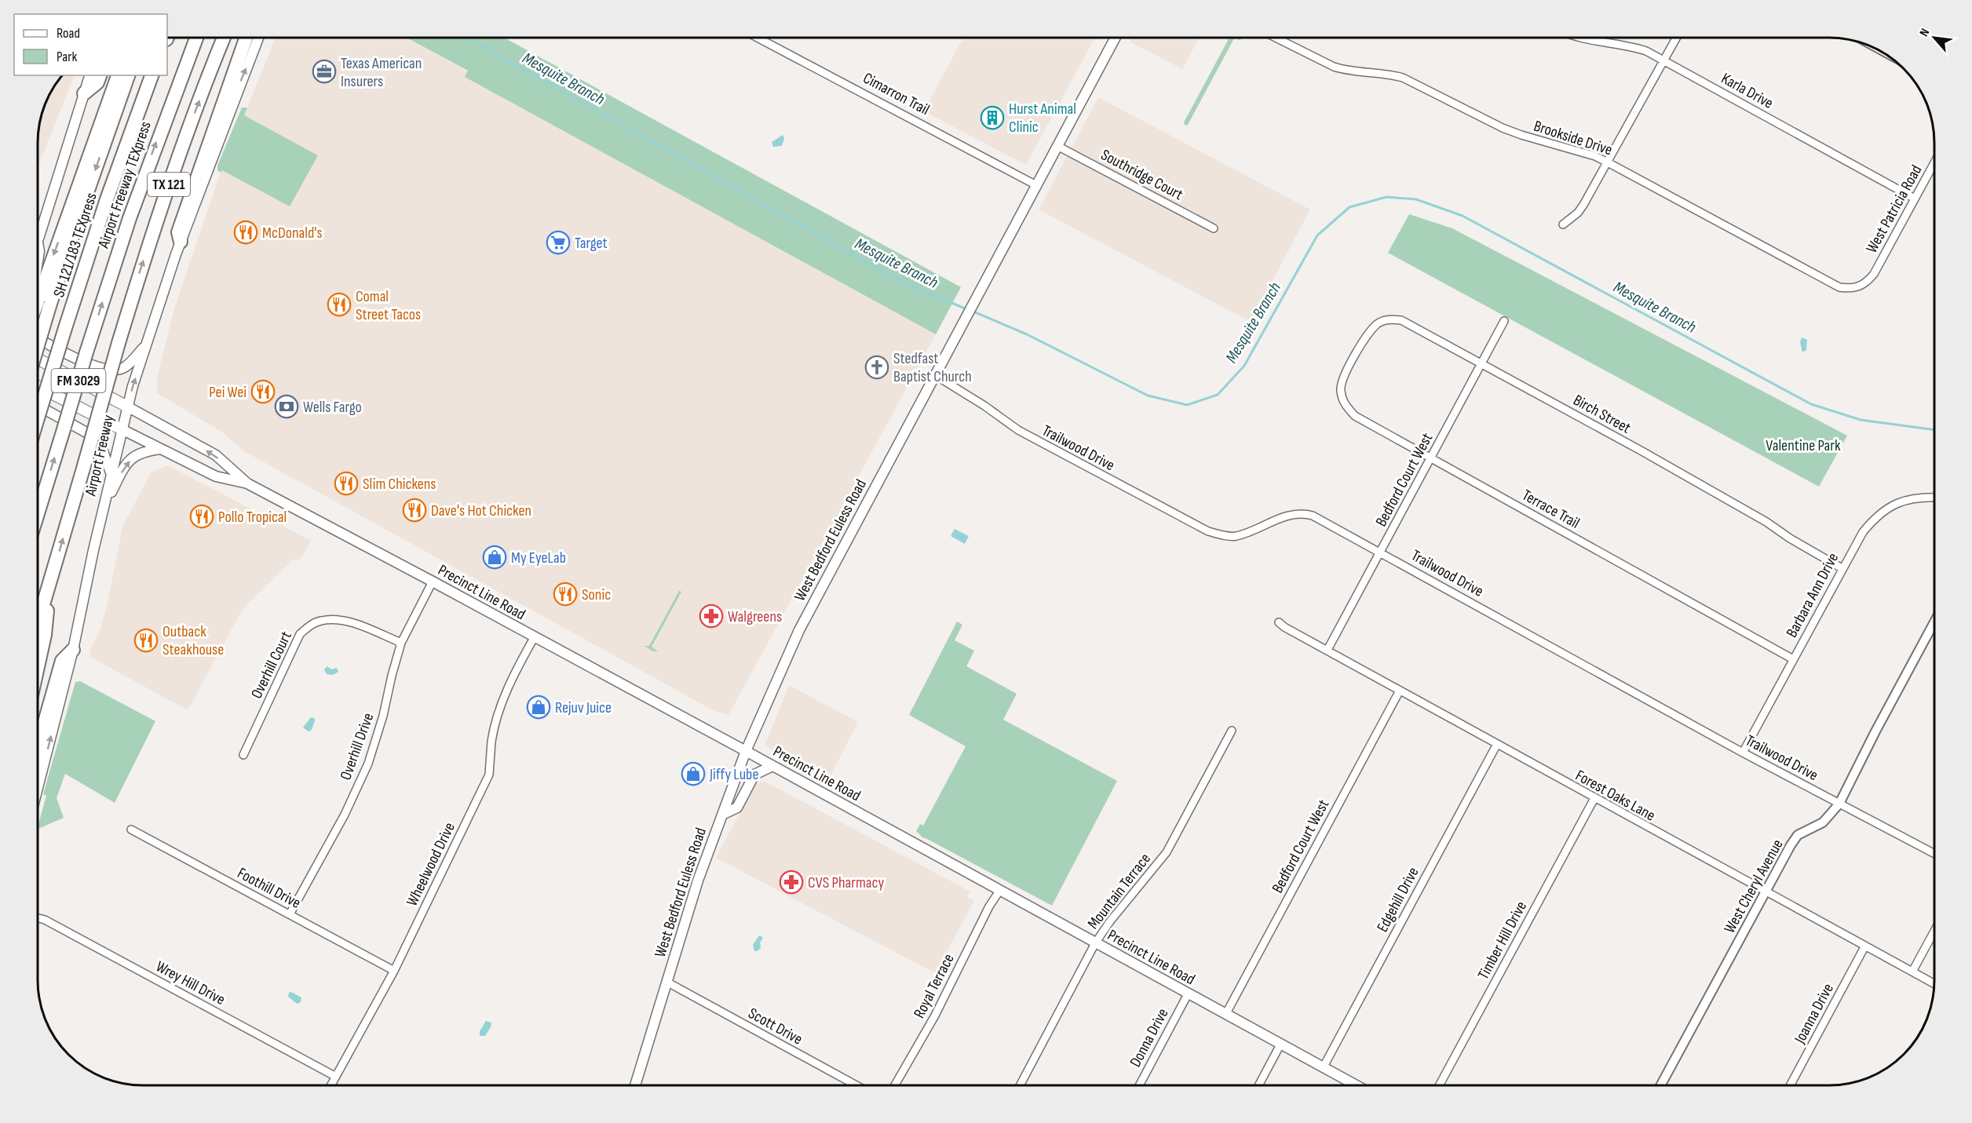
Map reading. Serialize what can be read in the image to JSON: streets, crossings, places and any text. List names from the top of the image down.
{
  "streets": {
    "highway": [
      "Airport Freeway TEXpress",
      "TX 121",
      "SH 121/183 TEXpress",
      "Airport Freeway"
    ],
    "main road": ["FM 3029", "West Bedford Euless Road", "Precinct Line Road"],
    "street": [
      "Karla Drive",
      "Cimarron Trail",
      "Brookside Drive",
      "Southridge Court",
      "West Patricia Road",
      "Birch Street",
      "Trailwood Drive",
      "Bedford Court West",
      "Terrace Trail",
      "Barbara Ann Drive",
      "Overhill Court",
      "Overhill Drive",
      "Forest Oaks Lane",
      "Wheelwood Drive",
      "West Cheryl Avenue",
      "Foothill Drive",
      "Mountain Terrace",
      "Edgehill Drive",
      "Timber Hill Drive",
      "Wrey Hill Drive",
      "Royal Terrace",
      "Joanna Drive",
      "Scott Drive",
      "Donna Drive"
    ]
  },
  "crossings": [
    ["Karla Drive", "West Patricia Road"],
    ["Cimarron Trail", "West Bedford Euless Road"],
    ["Brookside Drive", "West Patricia Road"],
    ["Southridge Court", "West Bedford Euless Road"],
    ["Birch Street", "Bedford Court West"],
    ["Birch Street", "Terrace Trail"],
    ["Birch Street", "Barbara Ann Drive"],
    ["Trailwood Drive", "Bedford Court West"],
    ["Trailwood Drive", "West Bedford Euless Road"],
    ["Trailwood Drive", "Barbara Ann Drive"],
    ["Trailwood Drive", "West Cheryl Avenue"],
    ["Airport Freeway", "Precinct Line Road"],
    ["Bedford Court West", "Terrace Trail"],
    ["Bedford Court West", "Precinct Line Road"],
    ["Bedford Court West", "Forest Oaks Lane"],
    ["Terrace Trail", "Barbara Ann Drive"],
    ["West Bedford Euless Road", "Precinct Line Road"],
    ["West Bedford Euless Road", "Scott Drive"],
    ["Precinct Line Road", "Overhill Drive"],
    ["Precinct Line Road", "Wheelwood Drive"],
    ["Precinct Line Road", "Mountain Terrace"],
    ["Precinct Line Road", "Edgehill Drive"],
    ["Precinct Line Road", "Royal Terrace"],
    ["Precinct Line Road", "Donna Drive"],
    ["Overhill Court", "Overhill Drive"],
    ["Overhill Drive", "Foothill Drive"],
    ["Forest Oaks Lane", "West Cheryl Avenue"],
    ["Forest Oaks Lane", "Edgehill Drive"],
    ["Forest Oaks Lane", "Timber Hill Drive"],
    ["Forest Oaks Lane", "Joanna Drive"],
    ["Wheelwood Drive", "Foothill Drive"],
    ["Wheelwood Drive", "Wrey Hill Drive"]
  ],
  "water": ["Mesquite Branch"],
  "parks": ["Valentine Park"],
  "places": {
    "office": ["Texas American Insurers"],
    "building": ["Hurst Animal Clinic"],
    "restaurant": [
      "McDonald's",
      "Comal Street Tacos",
      "Pei Wei",
      "Slim Chickens",
      "Dave's Hot Chicken",
      "Pollo Tropical",
      "Sonic",
      "Outback Steakhouse"
    ],
    "supermarket": ["Target"],
    "church": ["Stedfast Baptist Church"],
    "bank": ["Wells Fargo"],
    "shop": ["My EyeLab", "Rejuv Juice", "Jiffy Lube"],
    "pharmacy": ["Walgreens", "CVS Pharmacy"]
  },
  "legend": ["Road", "Park"],
  "north": "top left"
}
